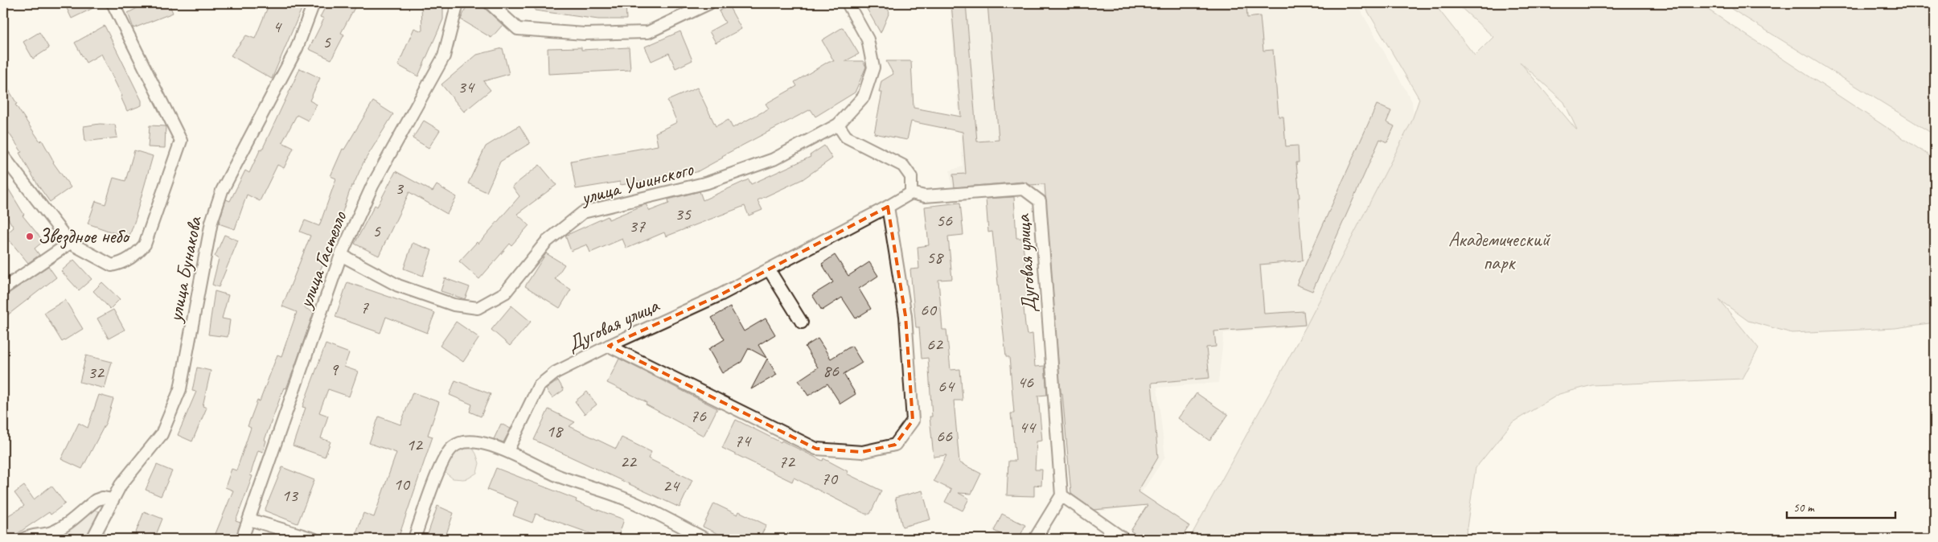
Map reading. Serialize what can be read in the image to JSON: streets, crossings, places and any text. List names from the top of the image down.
{
  "streets": {
    "street": [
      "улица Ушинского",
      "улица Гастелло",
      "Дуговая улица",
      "улица Бунакова"
    ]
  },
  "crossings": [
    ["улица Ушинского", "улица Гастелло"]
  ],
  "parks": ["Академический парк"],
  "places": ["Звездное небо"],
  "house_numbers": [
    "4",
    "5",
    "34",
    "3",
    "35",
    "56",
    "37",
    "5",
    "58",
    "7",
    "60",
    "62",
    "9",
    "86",
    "32",
    "46",
    "64",
    "76",
    "44",
    "18",
    "66",
    "74",
    "12",
    "22",
    "72",
    "70",
    "10",
    "24",
    "13"
  ],
  "scale_bar": "50 m"
}
